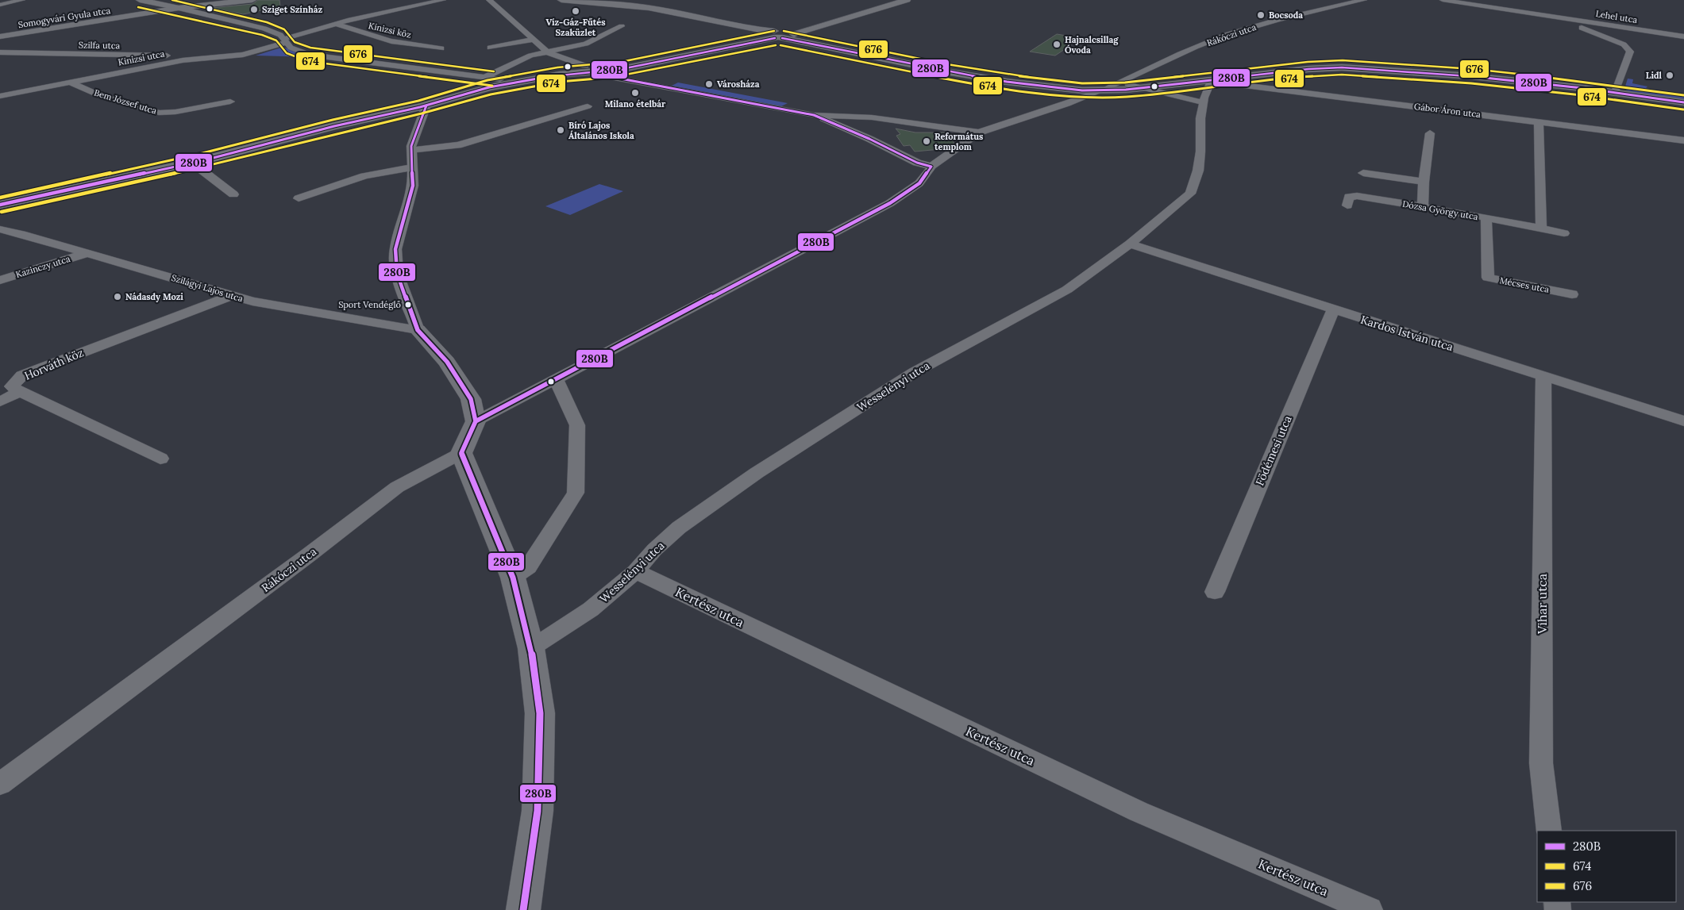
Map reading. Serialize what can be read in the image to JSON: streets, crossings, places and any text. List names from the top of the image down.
{
  "streets": {
    "street": [
      "Lehel utca",
      "Somogyvári Gyula utca",
      "Kinizsi köz",
      "Rákóczi utca",
      "Szilfa utca",
      "Kinizsi utca",
      "Bem József utca",
      "Gábor Áron utca",
      "Dózsa György utca",
      "Kazinczy utca",
      "Mécses utca",
      "Szilágyi Lajos utca",
      "Kardos István utca",
      "Horváth köz",
      "Wesselényi utca",
      "Födémesi utca",
      "Vihar utca",
      "Kertész utca"
    ]
  },
  "crossings": [
    ["Kinizsi köz", "Kinizsi utca"],
    ["Szilfa utca", "Kinizsi utca"],
    ["Kinizsi utca", "Bem József utca"],
    ["Gábor Áron utca", "Wesselényi utca"],
    ["Dózsa György utca", "Mécses utca"],
    ["Kazinczy utca", "Szilágyi Lajos utca"],
    ["Szilágyi Lajos utca", "Horváth köz"],
    ["Kardos István utca", "Wesselényi utca"],
    ["Kardos István utca", "Födémesi utca"],
    ["Kardos István utca", "Vihar utca"],
    ["Wesselényi utca", "Kertész utca"]
  ],
  "places": [
    "Sziget Színház",
    "Víz-Gáz-Fűtés Szaküzlet",
    "Bocsoda",
    "Hajnalcsillag Óvoda",
    "Lidl",
    "Városháza",
    "Milano ételbár",
    "Bíró Lajos Általános Iskola",
    "Református templom",
    "Nádasdy Mozi",
    "Sport Vendéglő"
  ],
  "lines": ["transit line 676", "transit line 674", "transit line 280B"],
  "legend": ["280B", "674", "676"]
}
